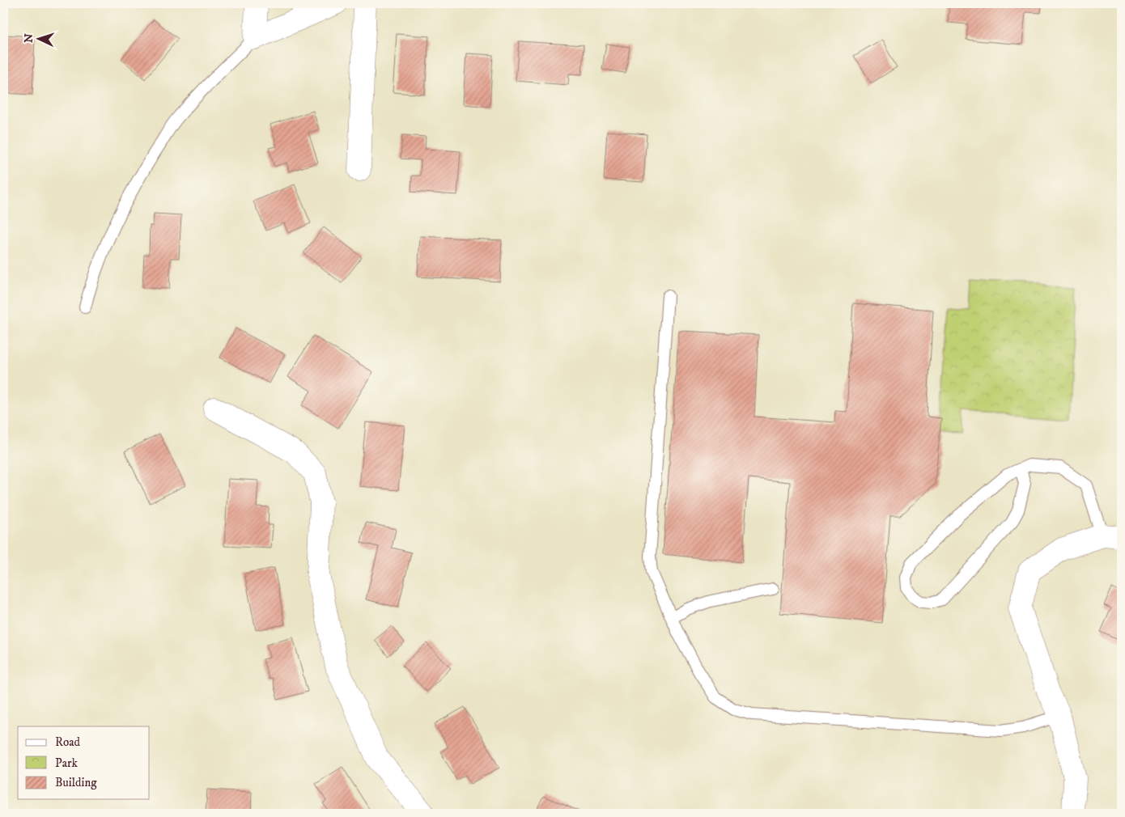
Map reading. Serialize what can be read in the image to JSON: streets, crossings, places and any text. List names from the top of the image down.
{
  "legend": ["Road", "Park", "Building"],
  "north": "left"
}
